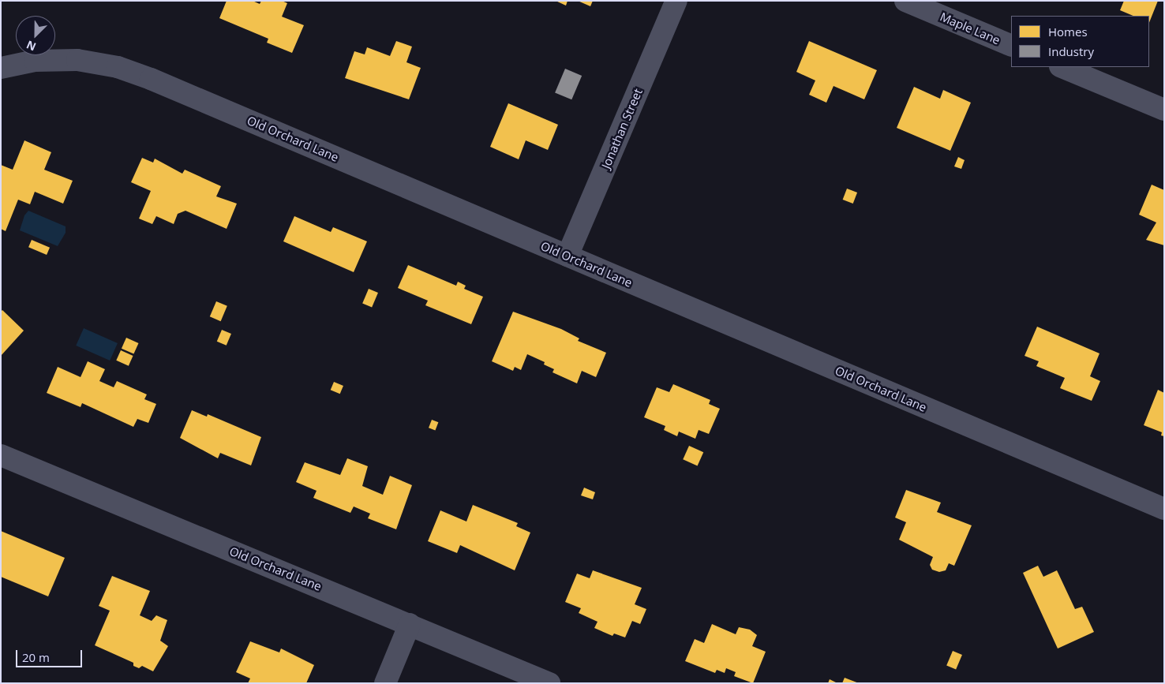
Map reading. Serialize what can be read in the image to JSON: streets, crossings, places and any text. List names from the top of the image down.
{
  "streets": {
    "street": ["Maple Lane", "Jonathan Street", "Old Orchard Lane"]
  },
  "crossings": [
    ["Jonathan Street", "Old Orchard Lane"]
  ],
  "legend": ["Homes", "Industry"],
  "scale_bar": "20 m",
  "north": "bottom left"
}
